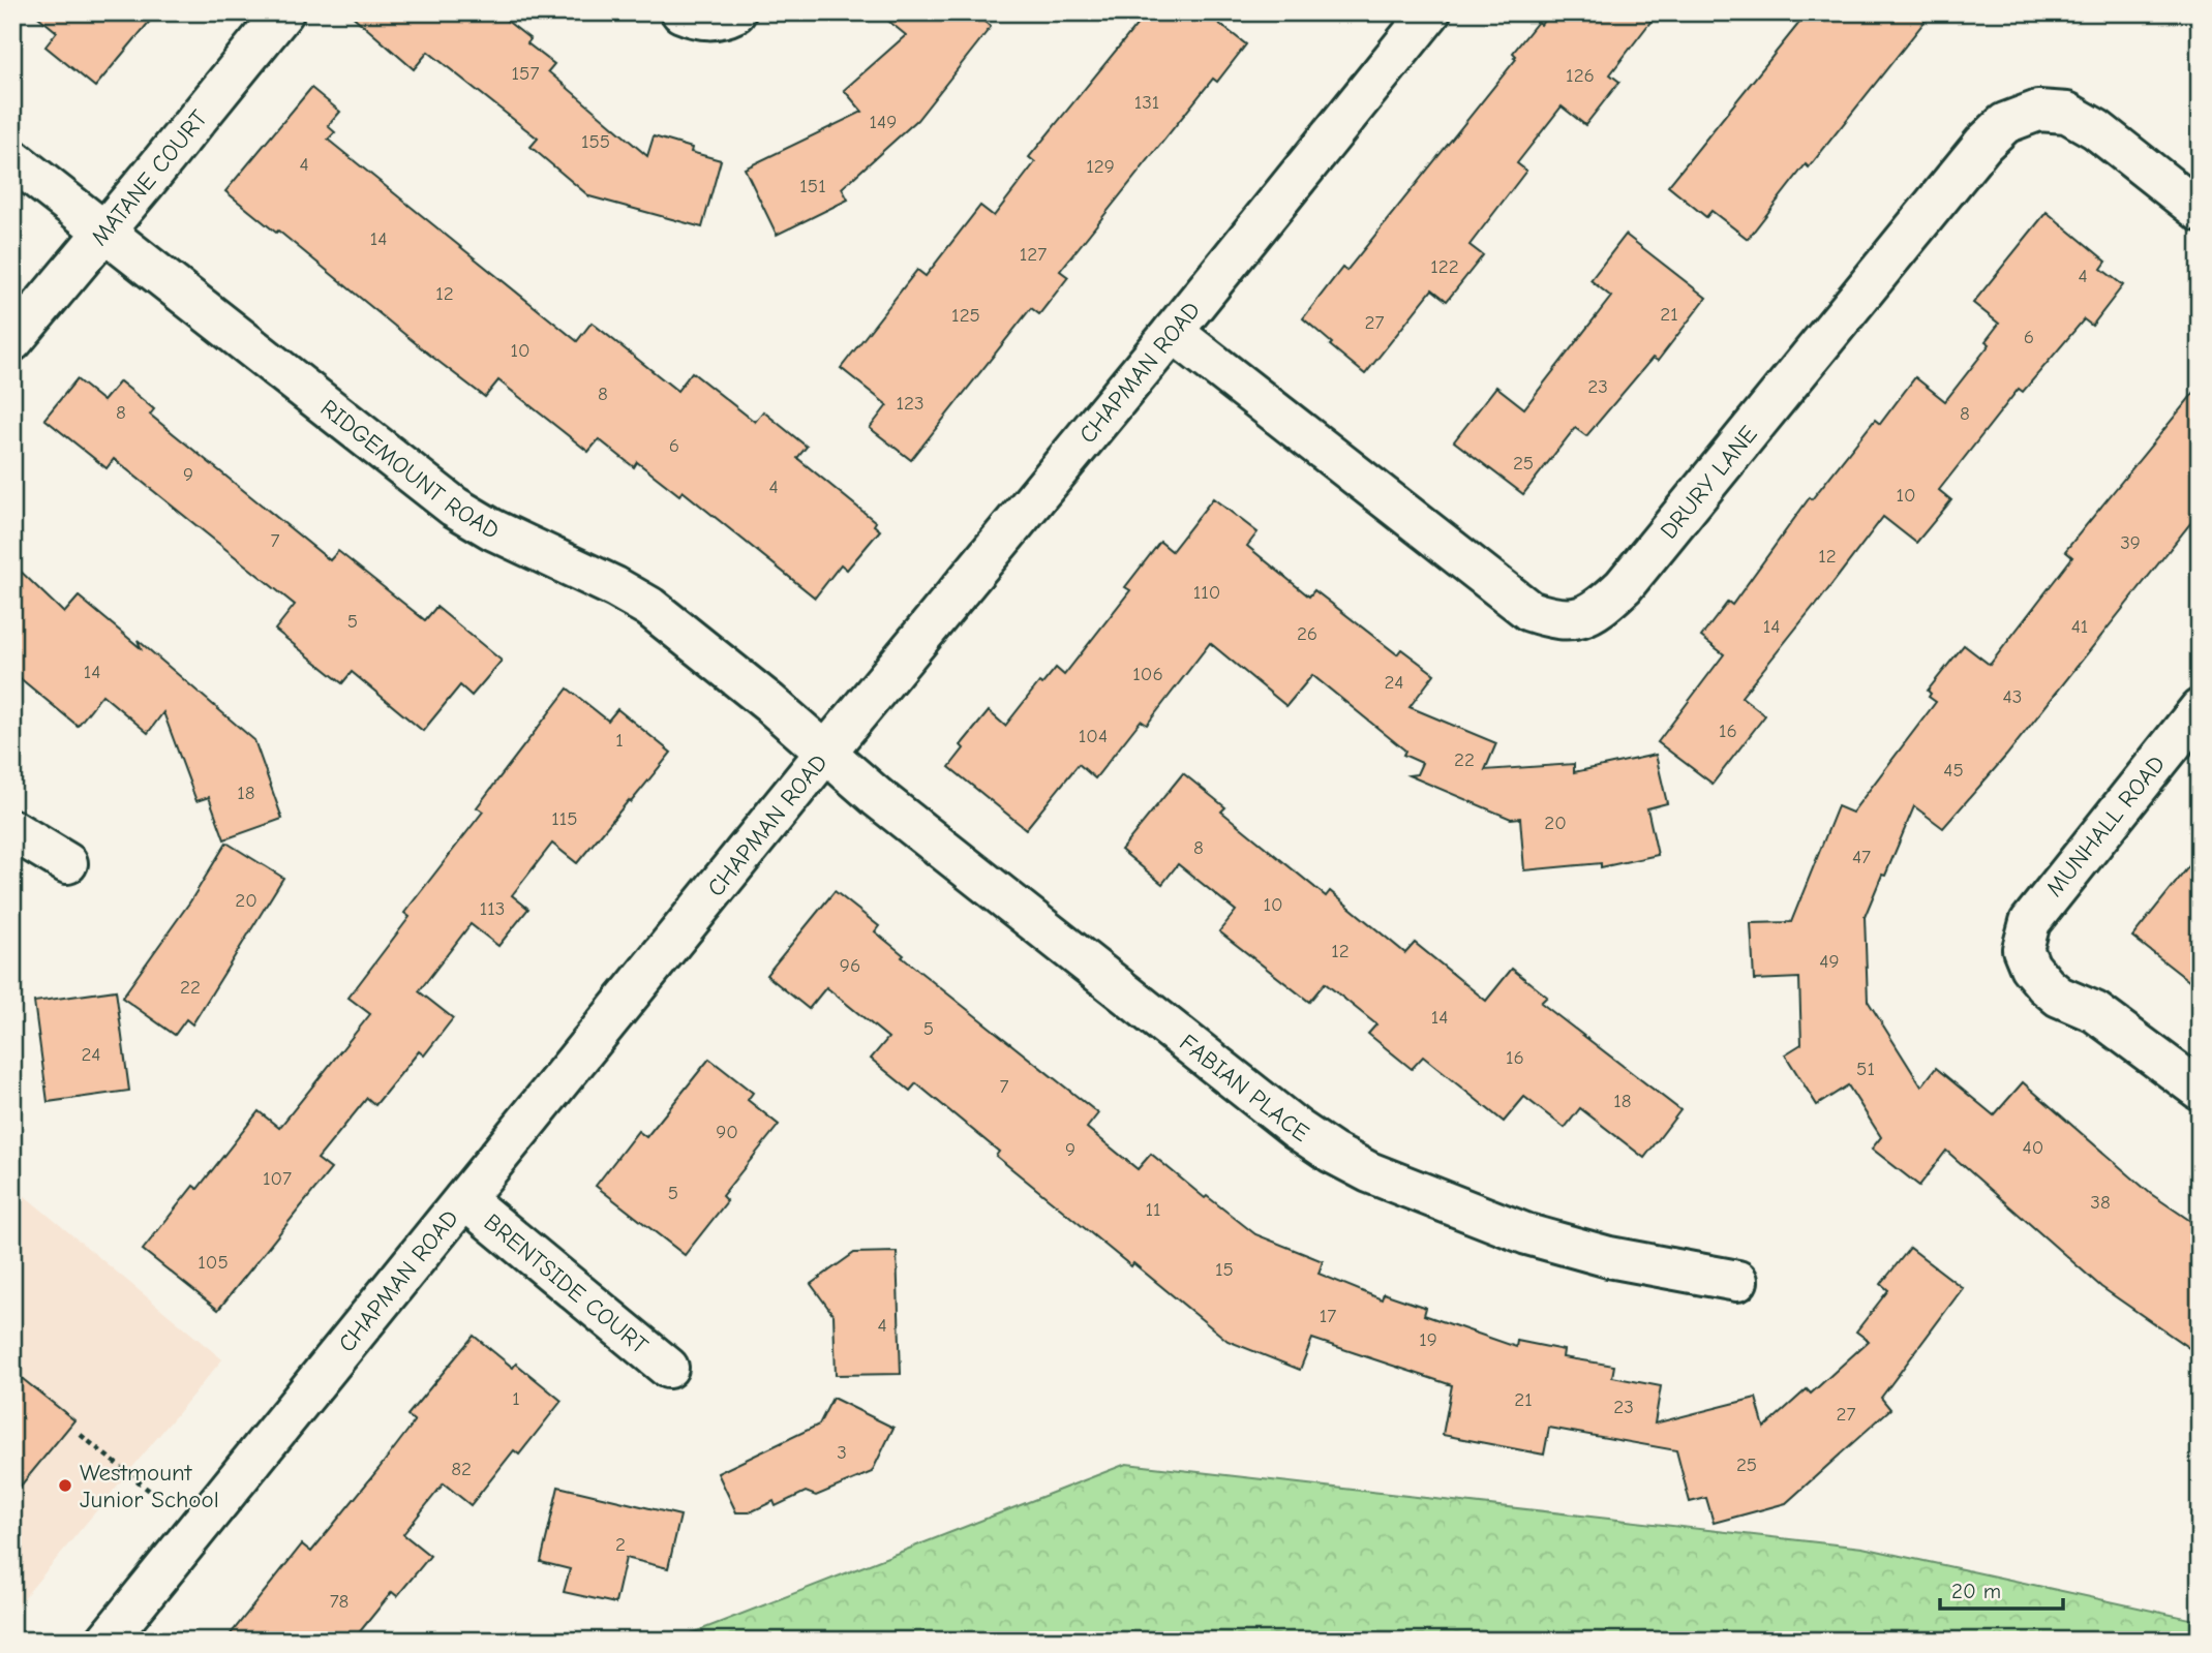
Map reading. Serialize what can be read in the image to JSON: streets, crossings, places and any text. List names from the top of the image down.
{
  "streets": {
    "street": [
      "MATANE COURT",
      "CHAPMAN ROAD",
      "RIDGEMOUNT ROAD",
      "DRURY LANE",
      "MUNHALL ROAD",
      "FABIAN PLACE",
      "BRENTSIDE COURT"
    ]
  },
  "crossings": [
    ["MATANE COURT", "RIDGEMOUNT ROAD"],
    ["CHAPMAN ROAD", "RIDGEMOUNT ROAD"],
    ["CHAPMAN ROAD", "DRURY LANE"],
    ["CHAPMAN ROAD", "FABIAN PLACE"],
    ["CHAPMAN ROAD", "BRENTSIDE COURT"],
    ["RIDGEMOUNT ROAD", "FABIAN PLACE"]
  ],
  "places": ["Westmount Junior School"],
  "house_numbers": [
    "157",
    "126",
    "131",
    "149",
    "155",
    "4",
    "129",
    "151",
    "14",
    "127",
    "122",
    "4",
    "12",
    "21",
    "125",
    "27",
    "6",
    "10",
    "23",
    "8",
    "123",
    "8",
    "8",
    "6",
    "25",
    "9",
    "4",
    "10",
    "7",
    "39",
    "12",
    "110",
    "5",
    "14",
    "41",
    "26",
    "14",
    "106",
    "24",
    "43",
    "16",
    "104",
    "1",
    "22",
    "45",
    "18",
    "115",
    "20",
    "8",
    "47",
    "20",
    "10",
    "113",
    "12",
    "49",
    "96",
    "22",
    "14",
    "5",
    "24",
    "16",
    "51",
    "7",
    "18",
    "90",
    "40",
    "9",
    "107",
    "5",
    "38",
    "11",
    "105",
    "15",
    "17",
    "4",
    "19",
    "1",
    "21",
    "23",
    "27",
    "3",
    "25",
    "82",
    "2",
    "78"
  ],
  "scale_bar": "20 m"
}
